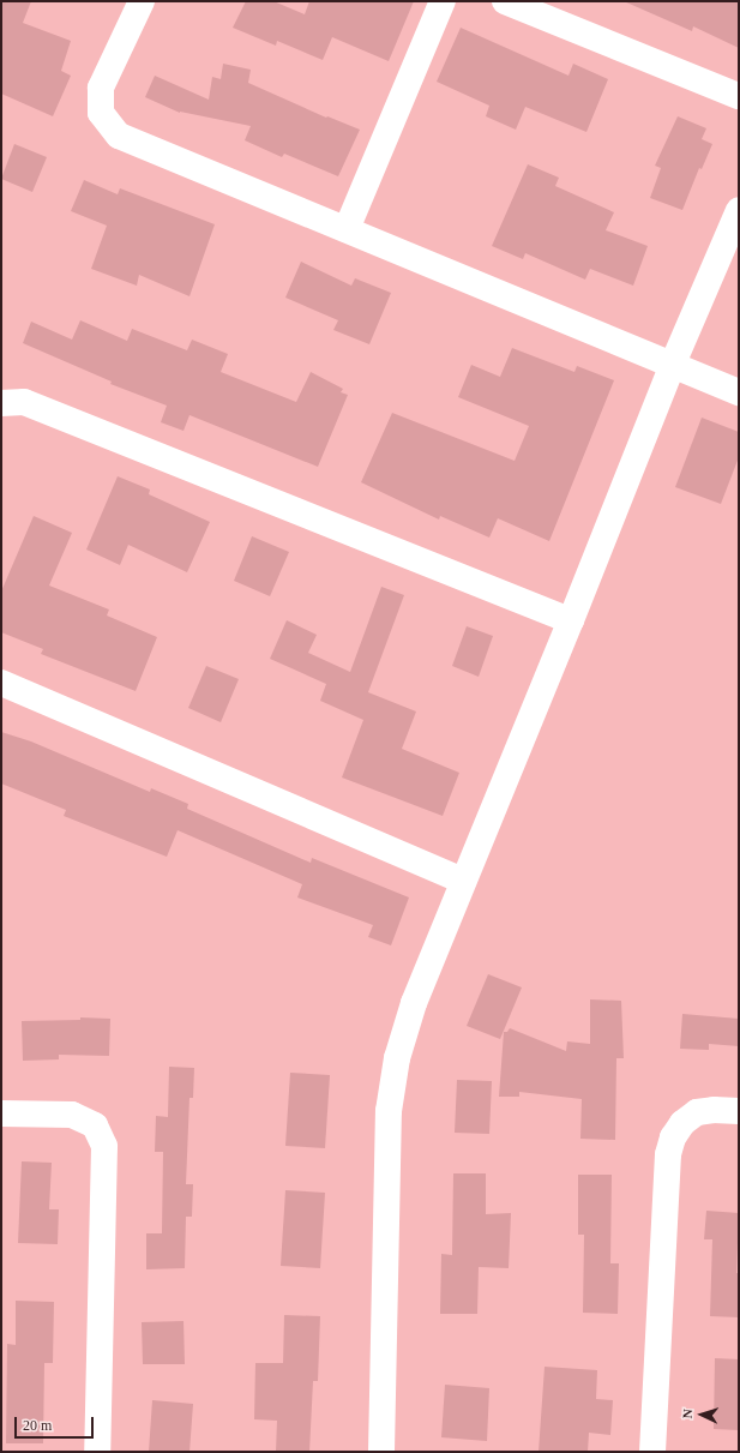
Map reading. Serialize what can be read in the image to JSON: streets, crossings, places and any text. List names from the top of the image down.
{
  "scale_bar": "20 m",
  "north": "left"
}
